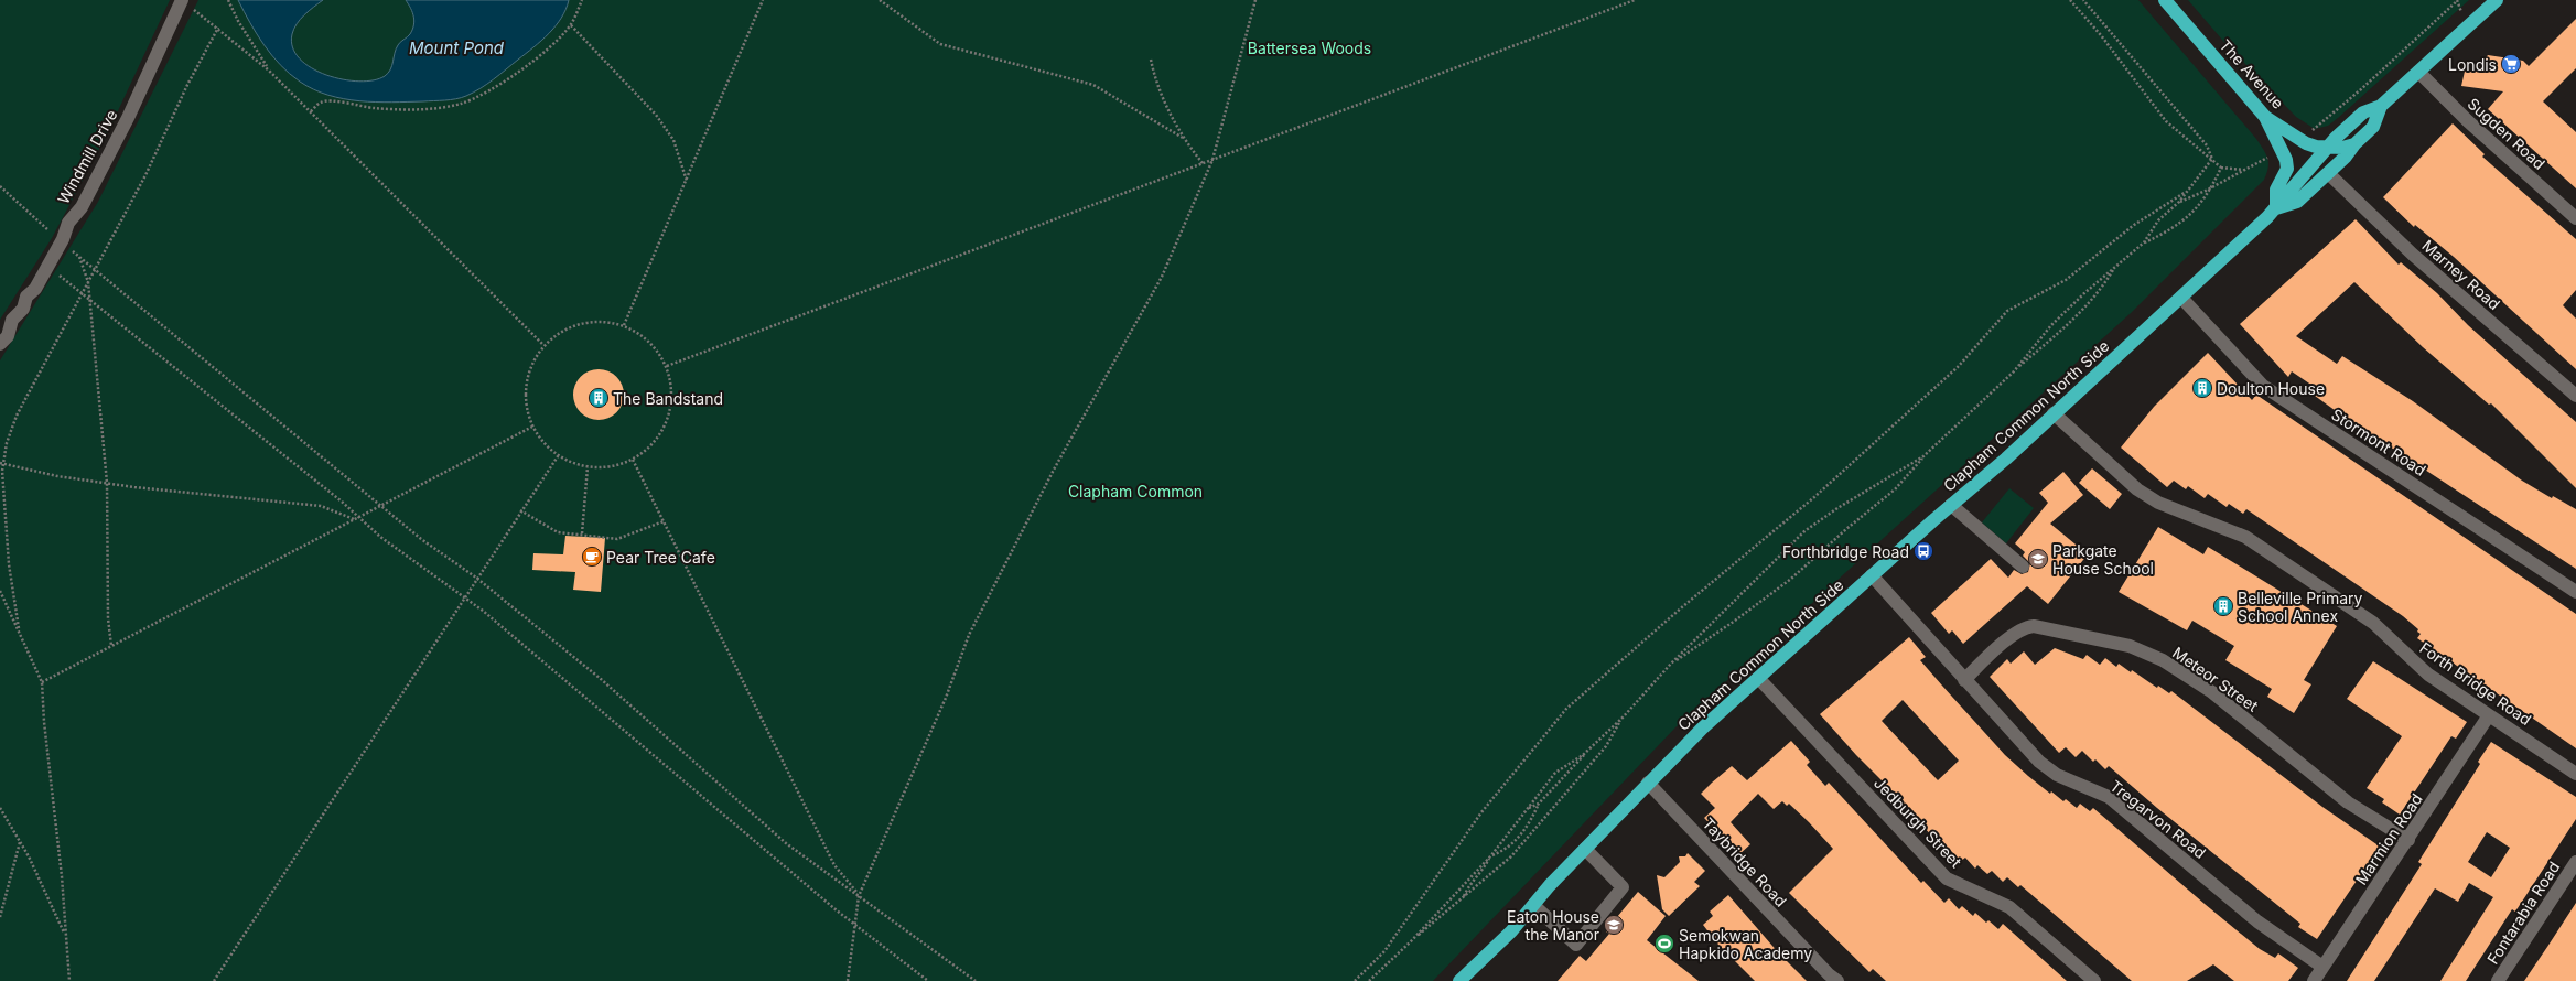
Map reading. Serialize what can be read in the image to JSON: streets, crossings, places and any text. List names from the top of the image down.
{
  "streets": {
    "highway": ["The Avenue", "Clapham Common North Side"],
    "street": [
      "Sugden Road",
      "Windmill Drive",
      "Marney Road",
      "Stormont Road",
      "Meteor Street",
      "Forth Bridge Road",
      "Tregarvon Road",
      "Jedburgh Street",
      "Marmion Road",
      "Taybridge Road",
      "Fontarabia Road"
    ]
  },
  "crossings": [
    ["The Avenue", "Clapham Common North Side"],
    ["Sugden Road", "Clapham Common North Side"],
    ["Marney Road", "Clapham Common North Side"],
    ["Clapham Common North Side", "Stormont Road"],
    ["Clapham Common North Side", "Forth Bridge Road"],
    ["Clapham Common North Side", "Tregarvon Road"],
    ["Clapham Common North Side", "Jedburgh Street"],
    ["Clapham Common North Side", "Taybridge Road"],
    ["Meteor Street", "Tregarvon Road"],
    ["Meteor Street", "Marmion Road"],
    ["Forth Bridge Road", "Marmion Road"],
    ["Tregarvon Road", "Marmion Road"]
  ],
  "water": ["Mount Pond"],
  "parks": ["Battersea Woods", "Clapham Common"],
  "places": {
    "supermarket": ["Londis"],
    "building": ["Doulton House", "The Bandstand", "Belleville Primary School Annex"],
    "bus stop": ["Forthbridge Road"],
    "cafe": ["Pear Tree Cafe"],
    "school or university": ["Parkgate House School", "Eaton House the Manor"],
    "sports": ["Semokwan Hapkido Academy"]
  }
}
